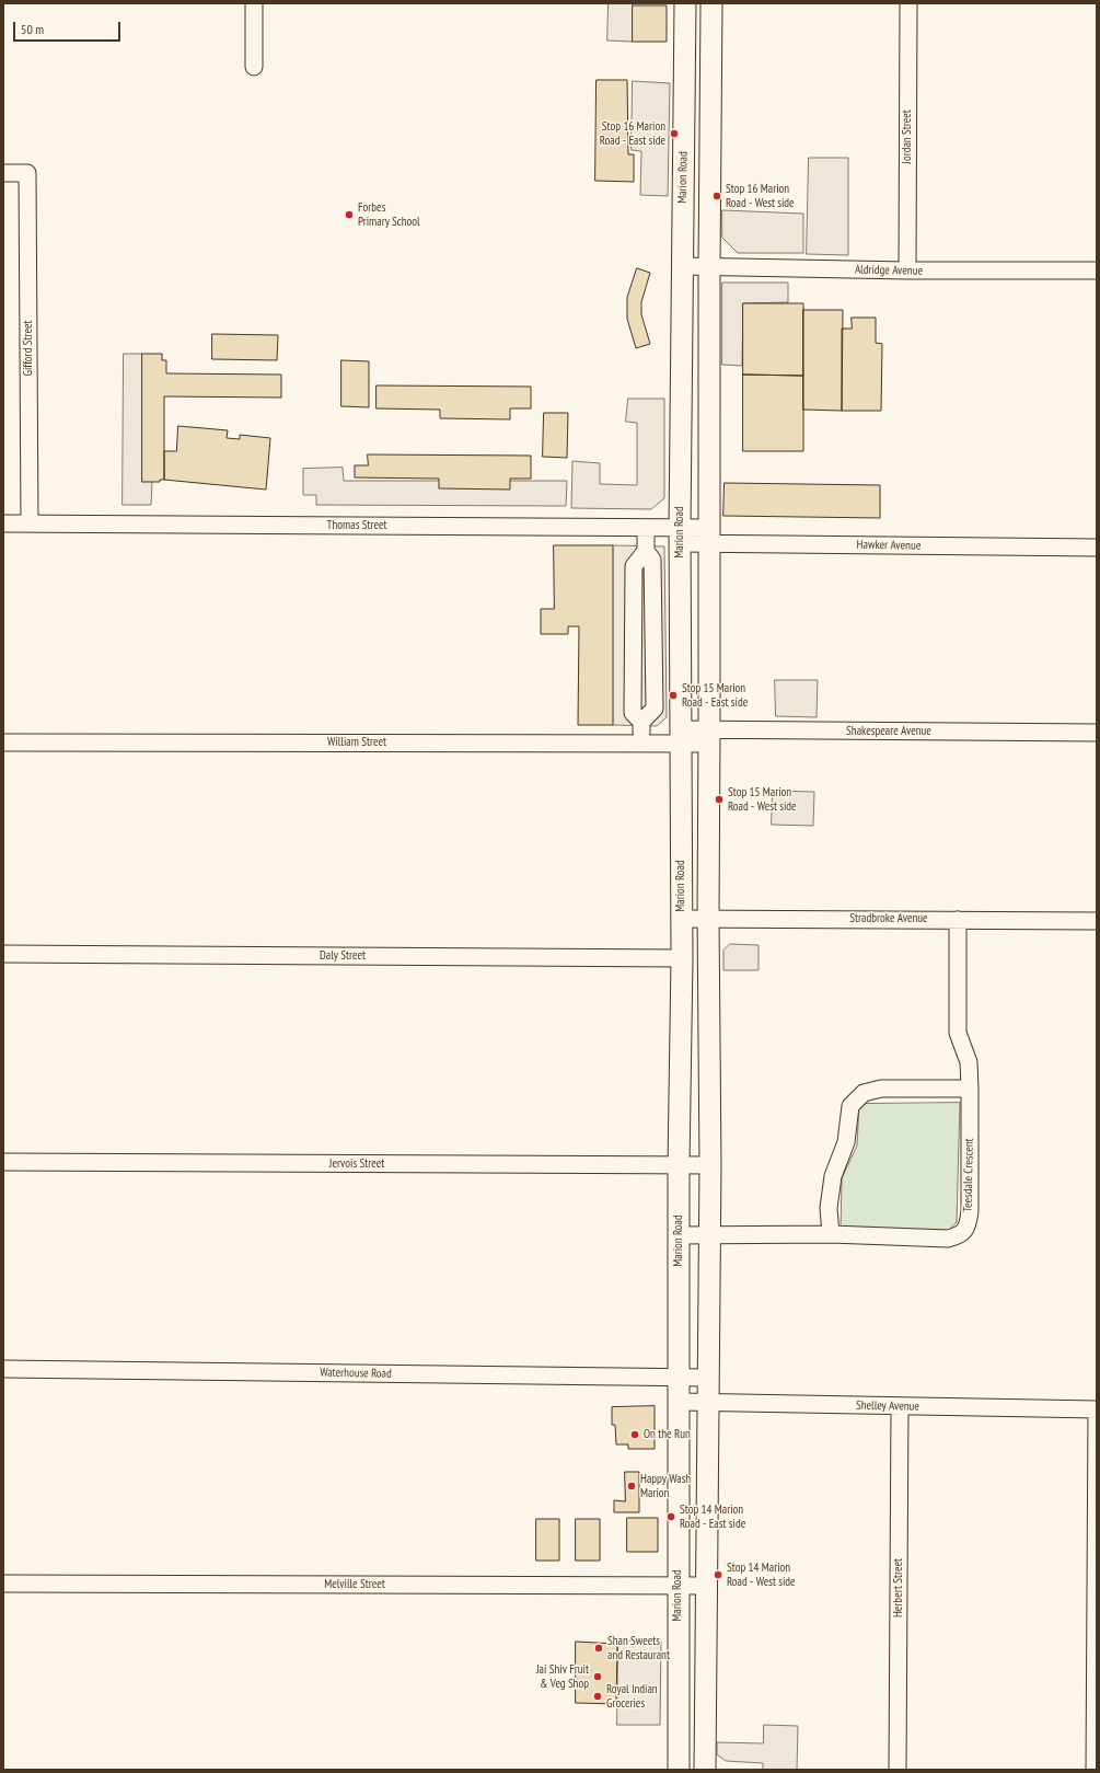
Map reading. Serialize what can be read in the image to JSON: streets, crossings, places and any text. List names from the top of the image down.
{
  "streets": {
    "main road": ["Marion Road"],
    "street": [
      "Jordan Street",
      "Aldridge Avenue",
      "Gifford Street",
      "Thomas Street",
      "Hawker Avenue",
      "Shakespeare Avenue",
      "William Street",
      "Stradbroke Avenue",
      "Daly Street",
      "Jervois Street",
      "Teesdale Crescent",
      "Waterhouse Road",
      "Shelley Avenue",
      "Melville Street",
      "Herbert Street"
    ]
  },
  "crossings": [
    ["Jordan Street", "Aldridge Avenue"],
    ["Marion Road", "Aldridge Avenue"],
    ["Marion Road", "Thomas Street"],
    ["Marion Road", "William Street"],
    ["Marion Road", "Stradbroke Avenue"],
    ["Marion Road", "Daly Street"],
    ["Marion Road", "Jervois Street"],
    ["Marion Road", "Teesdale Crescent"],
    ["Marion Road", "Waterhouse Road"],
    ["Marion Road", "Shelley Avenue"],
    ["Marion Road", "Melville Street"],
    ["Gifford Street", "Thomas Street"],
    ["Thomas Street", "Hawker Avenue"],
    ["Shakespeare Avenue", "William Street"],
    ["Stradbroke Avenue", "Teesdale Crescent"],
    ["Shelley Avenue", "Herbert Street"]
  ],
  "places": [
    "Stop 16 Marion Road - East side",
    "Stop 16 Marion Road - West side",
    "Forbes Primary School",
    "Stop 15 Marion Road - East side",
    "Stop 15 Marion Road - West side",
    "On the Run",
    "Happy Wash Marion",
    "Stop 14 Marion Road - East side",
    "Stop 14 Marion Road - West side",
    "Shan Sweets and Restaurant",
    "Jai Shiv Fruit & Veg Shop",
    "Royal Indian Groceries"
  ],
  "scale_bar": "50 m"
}
